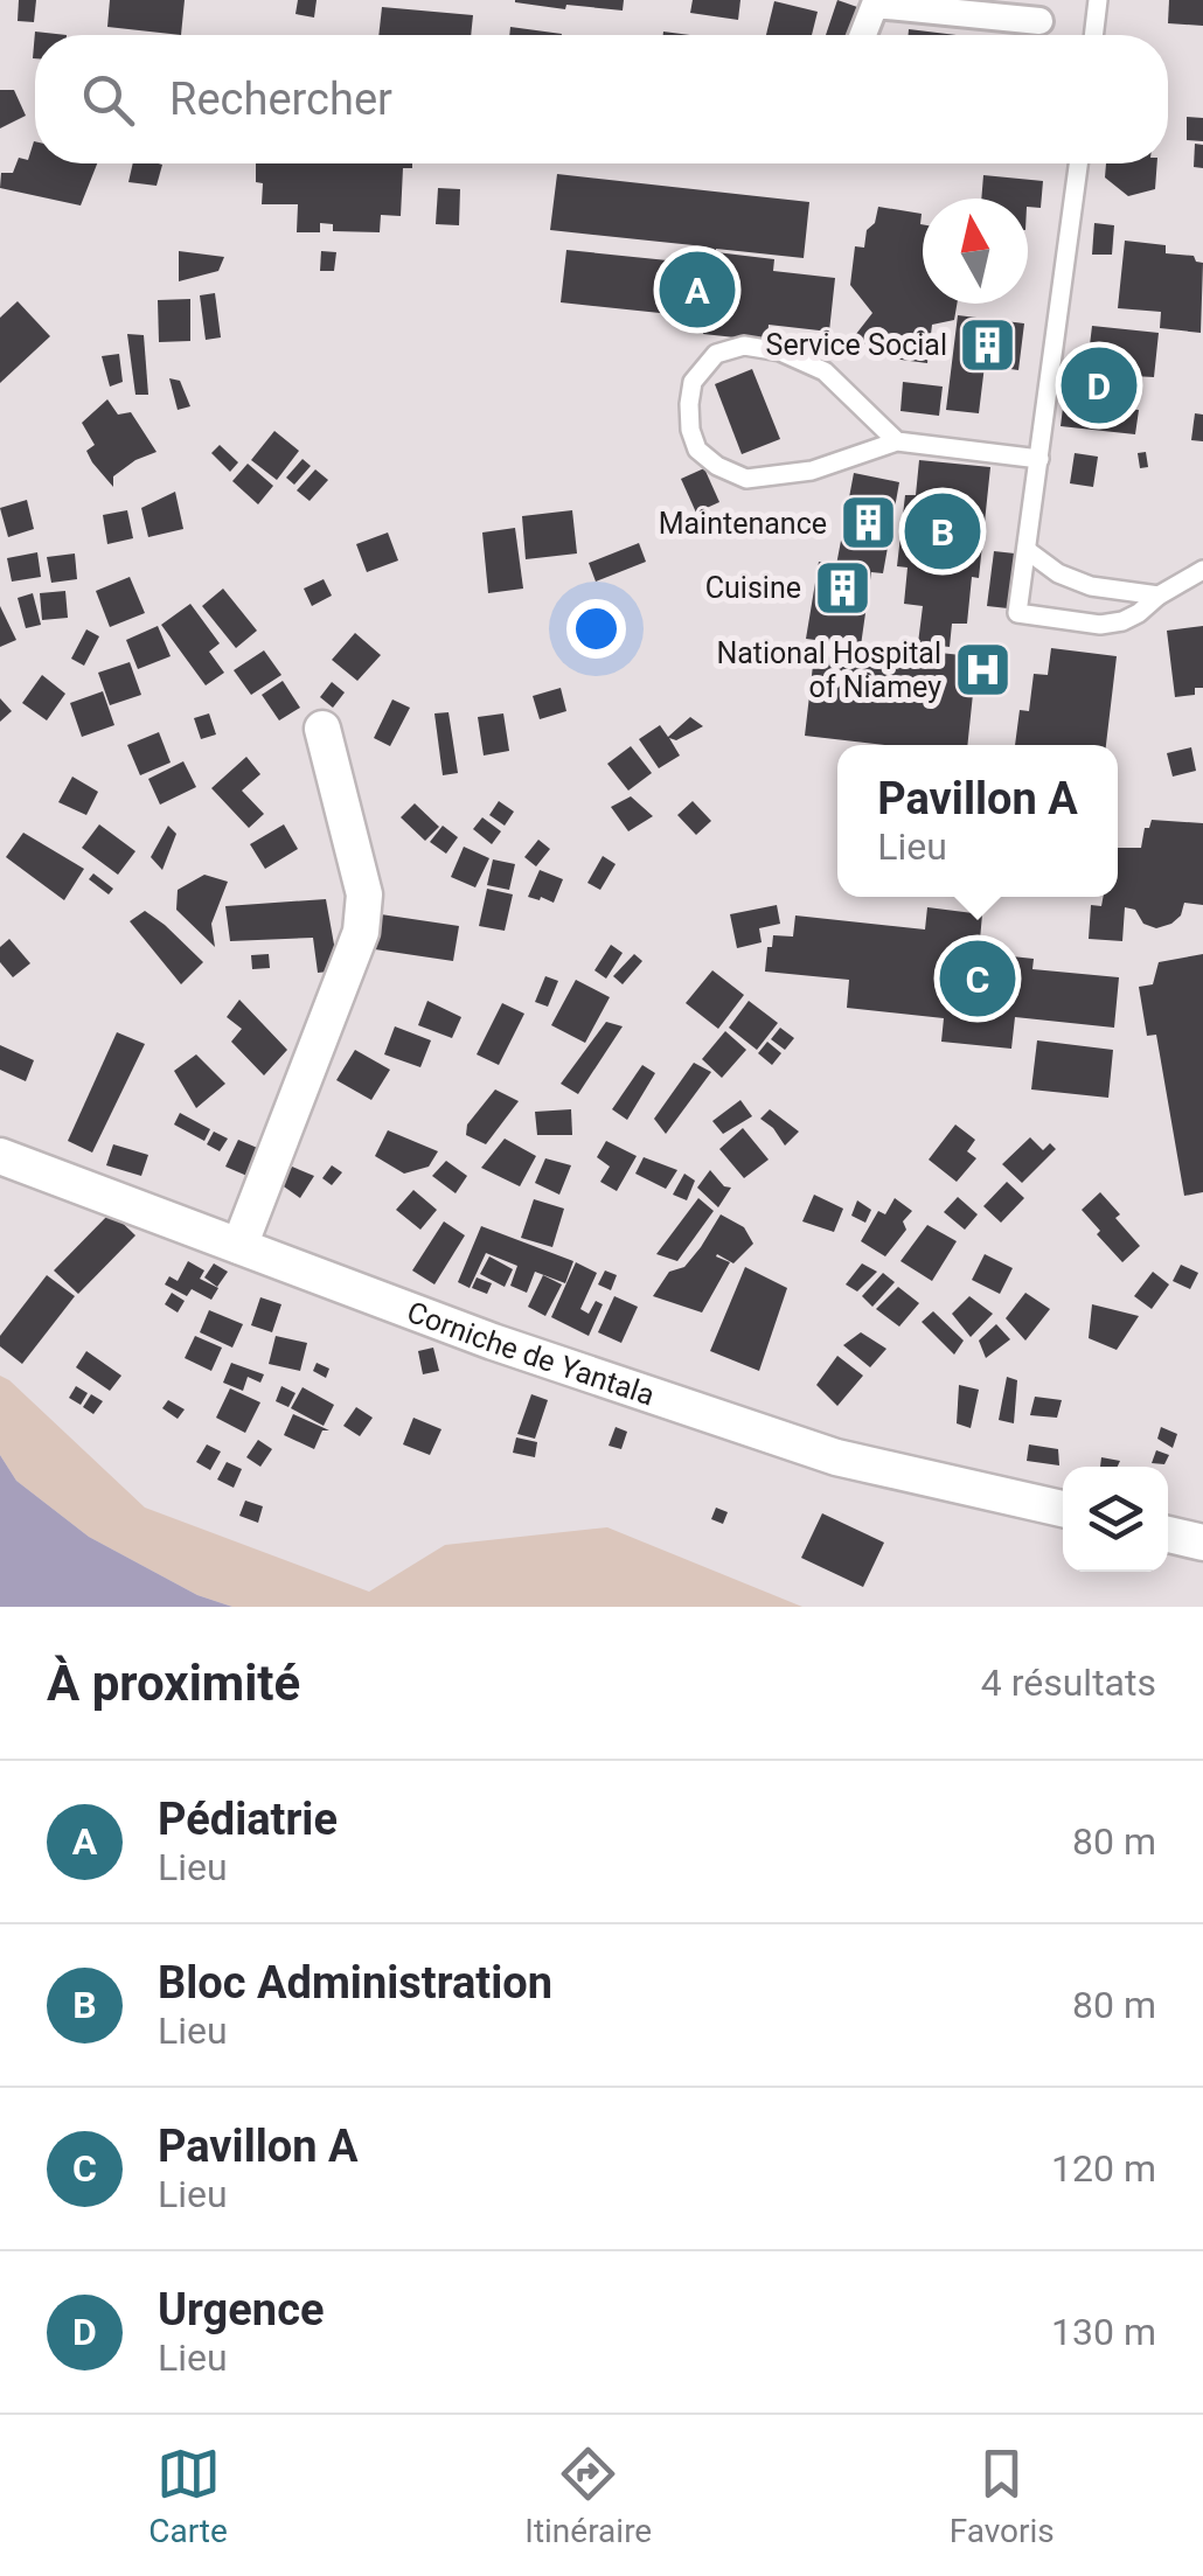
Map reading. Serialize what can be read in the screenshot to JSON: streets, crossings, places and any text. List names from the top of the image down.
{
  "streets": {
    "street": ["Corniche de Yantala"]
  },
  "places": {
    "building": ["Service Social", "Maintenance", "Cuisine"],
    "hospital": ["National Hospital of Niamey"]
  },
  "north": "top",
  "page": {
    "search": "Rechercher",
    "pins": [
      "A",
      "D",
      "B",
      "C"
    ],
    "popup": ["Pavillon A", "Lieu"],
    "heading": ["À proximité", "4 résultats"],
    "list": [
      {
        "mark": "A",
        "name": "Pédiatrie",
        "note": "Lieu",
        "value": "80 m"
      },
      {
        "mark": "B",
        "name": "Bloc Administration",
        "note": "Lieu",
        "value": "80 m"
      },
      {
        "mark": "C",
        "name": "Pavillon A",
        "note": "Lieu",
        "value": "120 m"
      },
      {
        "mark": "D",
        "name": "Urgence",
        "note": "Lieu",
        "value": "130 m"
      }
    ],
    "nav": ["Carte", "Itinéraire", "Favoris"]
  }
}
